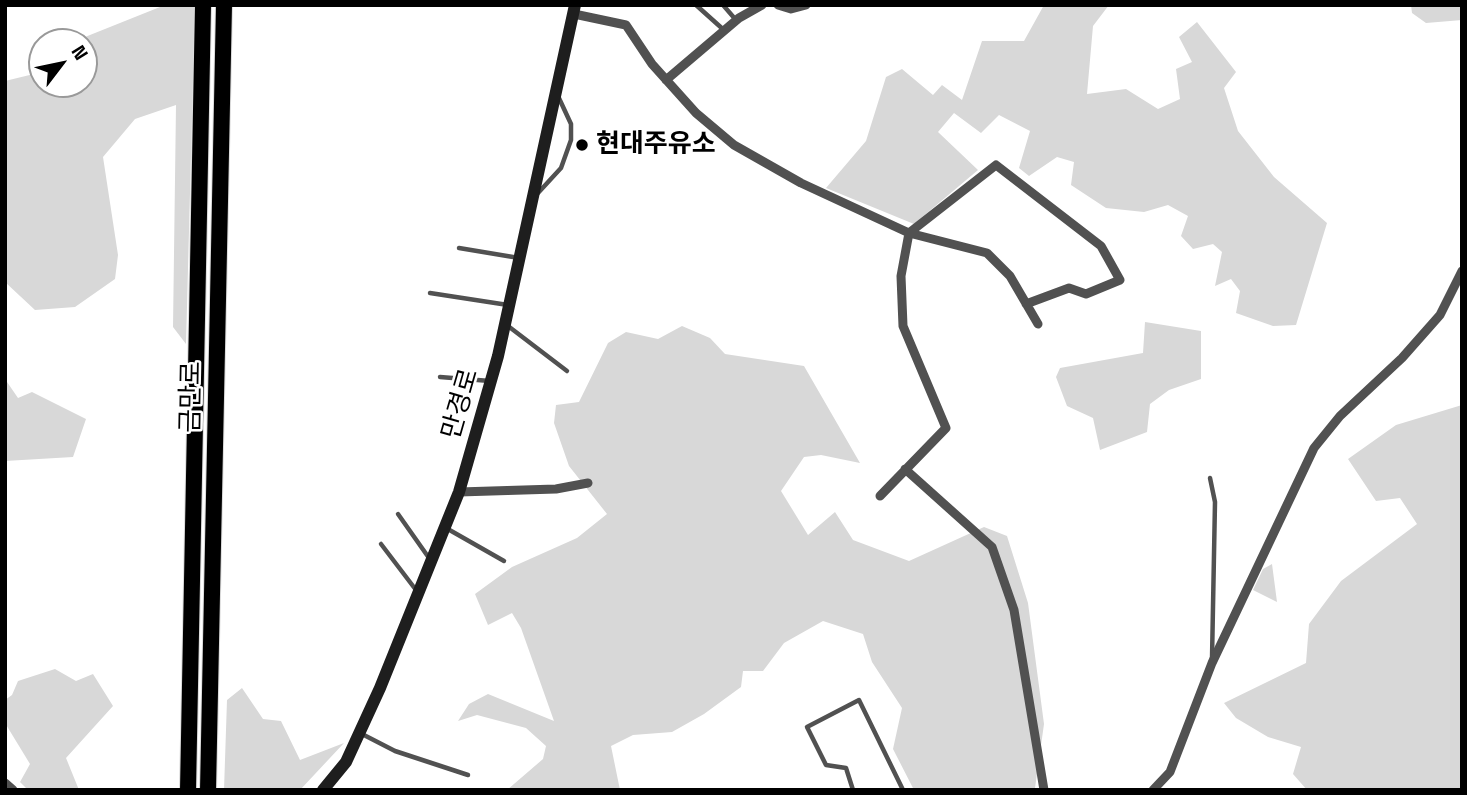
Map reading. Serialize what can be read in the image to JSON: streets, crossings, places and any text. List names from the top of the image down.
{
  "streets": {
    "highway": ["금만로"],
    "street": ["만경로"]
  },
  "places": ["현대주유소"],
  "north": "top right"
}
